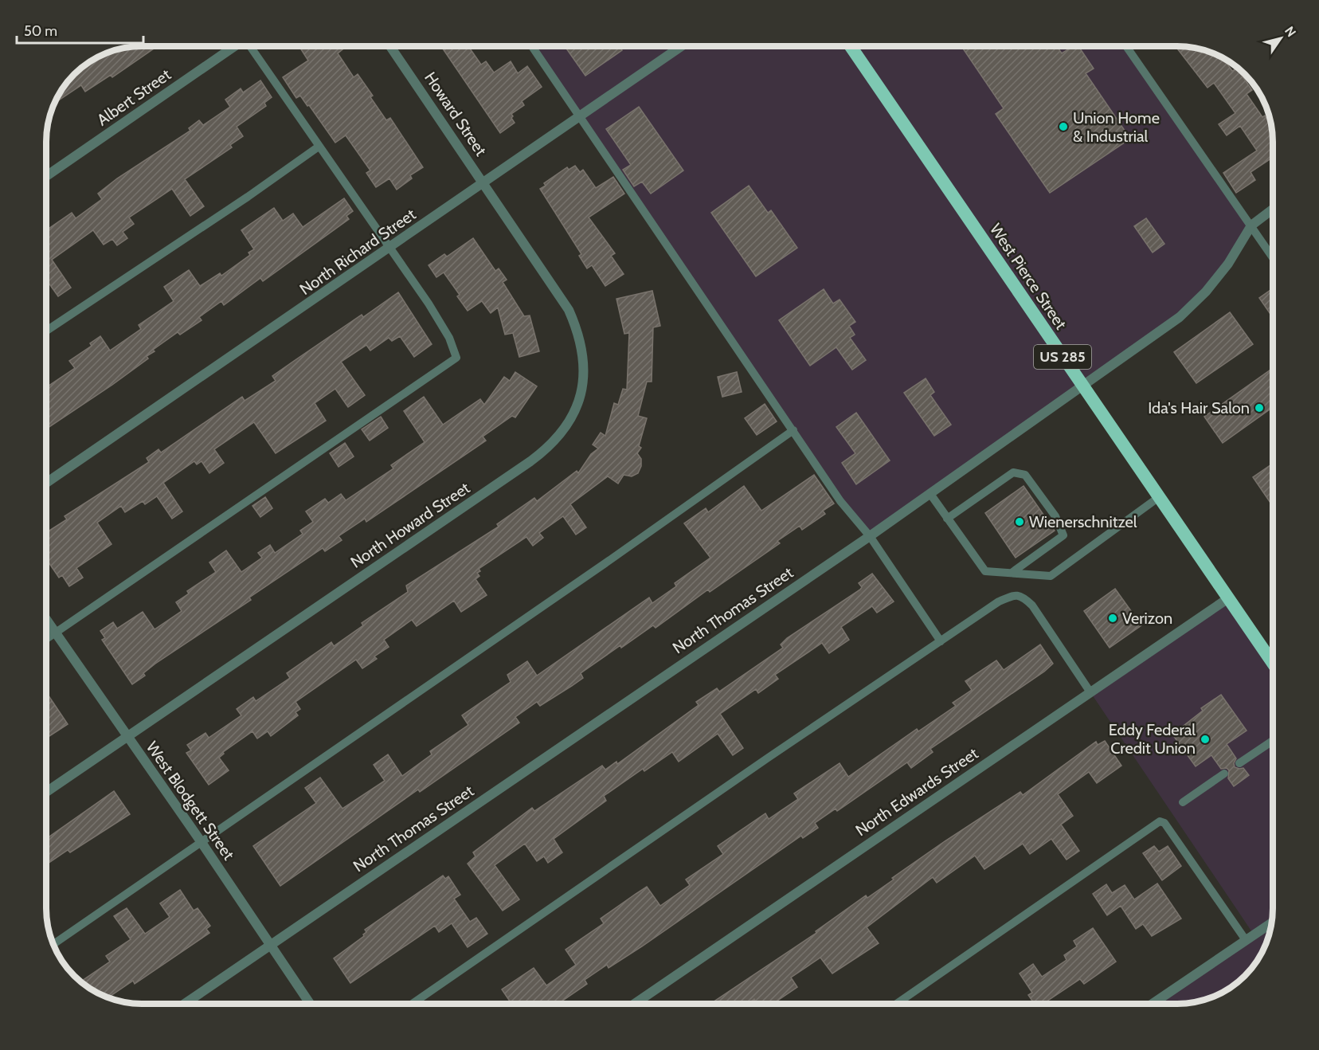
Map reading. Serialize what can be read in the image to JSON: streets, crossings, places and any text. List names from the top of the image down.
{
  "streets": {
    "highway": ["West Pierce Street", "US 285"],
    "street": [
      "Albert Street",
      "Howard Street",
      "North Richard Street",
      "North Howard Street",
      "North Thomas Street",
      "North Edwards Street",
      "West Blodgett Street"
    ]
  },
  "crossings": [
    ["Howard Street", "North Richard Street"],
    ["Howard Street", "North Howard Street"],
    ["North Richard Street", "North Howard Street"],
    ["West Pierce Street", "North Thomas Street"],
    ["West Pierce Street", "North Edwards Street"],
    ["North Howard Street", "West Blodgett Street"],
    ["North Thomas Street", "West Blodgett Street"]
  ],
  "places": [
    "Union Home & Industrial",
    "Ida's Hair Salon",
    "Wienerschnitzel",
    "Verizon",
    "Eddy Federal Credit Union"
  ],
  "scale_bar": "50 m",
  "north": "top right"
}
